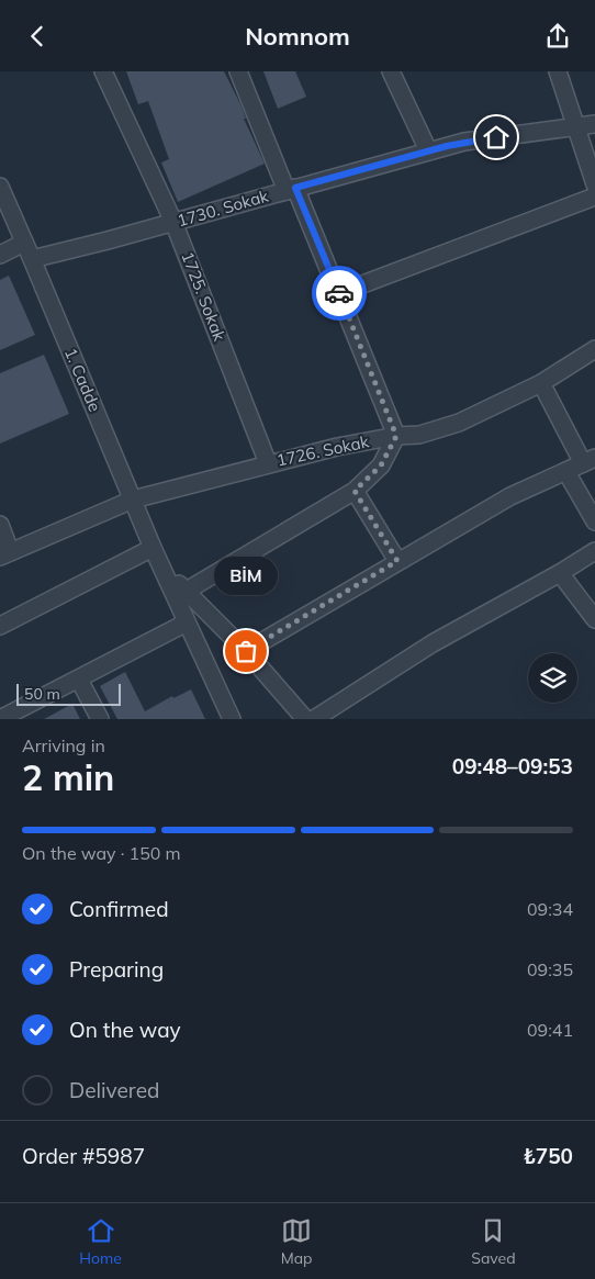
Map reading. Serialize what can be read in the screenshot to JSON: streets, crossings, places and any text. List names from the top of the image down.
{
  "streets": {
    "street": [
      "1730. Sokak",
      "1725. Sokak",
      "1. Cadde",
      "1726. Sokak"
    ]
  },
  "crossings": [
    ["1730. Sokak", "1725. Sokak"],
    ["1730. Sokak", "1. Cadde"],
    ["1725. Sokak", "1726. Sokak"],
    ["1. Cadde", "1726. Sokak"]
  ],
  "places": ["BİM"],
  "scale_bar": "50 m",
  "page": {
    "header": "Nomnom",
    "bubble": "BİM",
    "scale": "50 m",
    "heading": ["2 min", "Arriving in", "09:48–09:53"],
    "panel": ["Order #5987", "₺750"],
    "bar": "On the way · 150 m",
    "list": [
      ["Confirmed", "09:34"],
      ["Preparing", "09:35"],
      ["On the way", "09:41"],
      "Delivered"
    ],
    "tabs": ["Home", "Map", "Saved"]
  }
}
